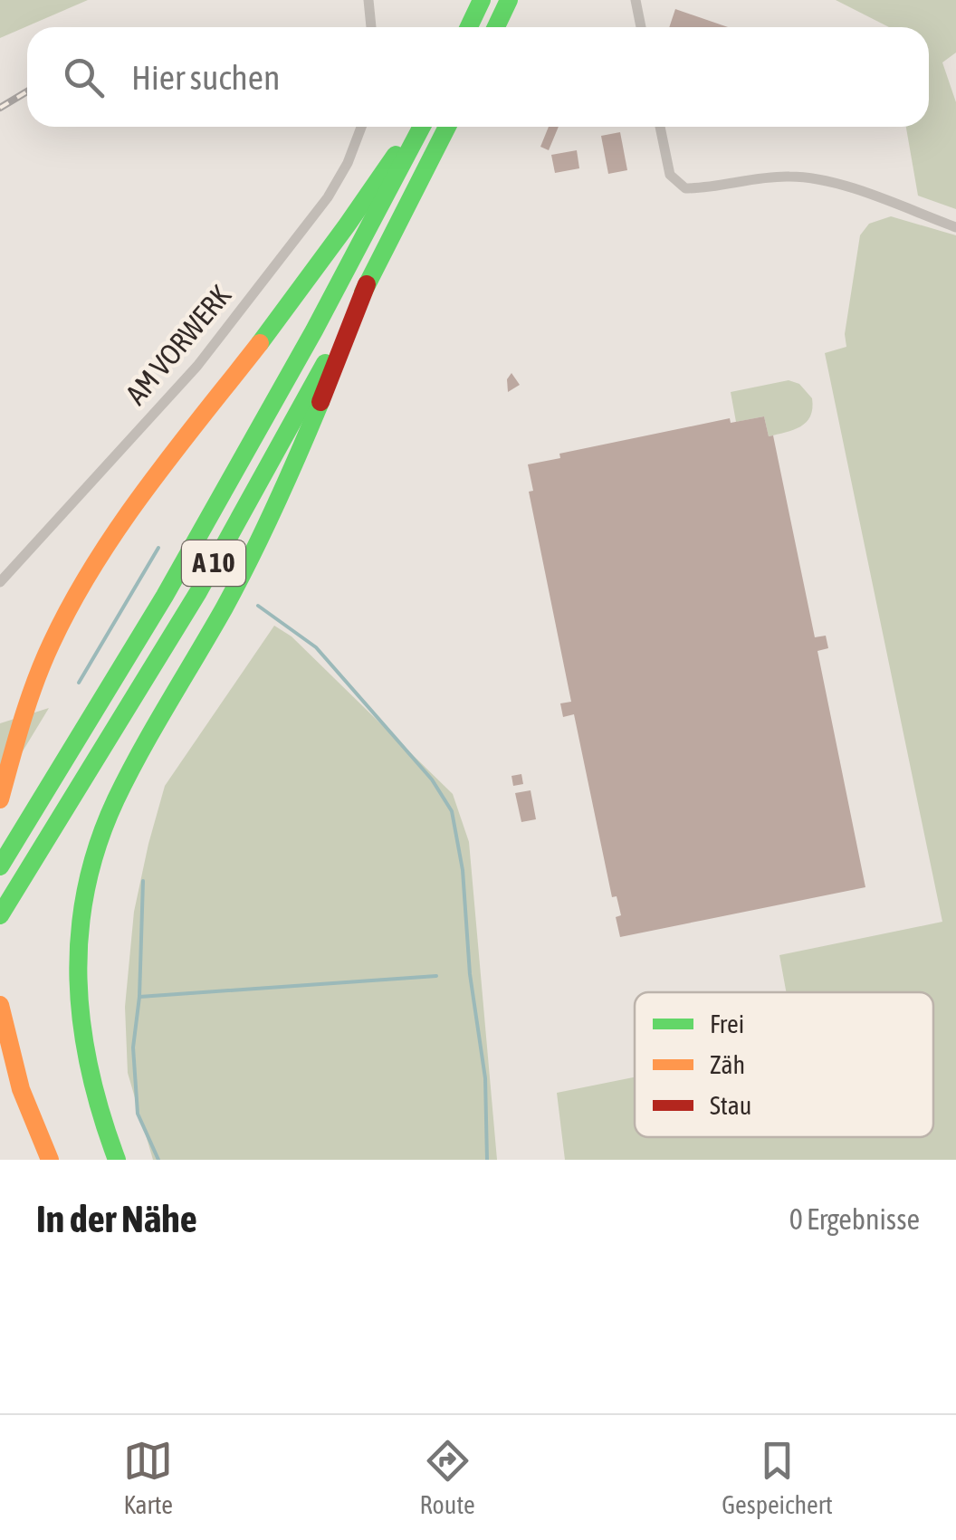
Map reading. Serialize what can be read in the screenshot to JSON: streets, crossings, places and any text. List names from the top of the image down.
{
  "streets": {
    "highway": ["A 10"],
    "street": ["AM VORWERK"]
  },
  "legend": ["Frei", "Zäh", "Stau"],
  "page": {
    "search": "Hier suchen",
    "heading": ["In der Nähe", "0 Ergebnisse"],
    "nav": ["Karte", "Route", "Gespeichert"]
  }
}
